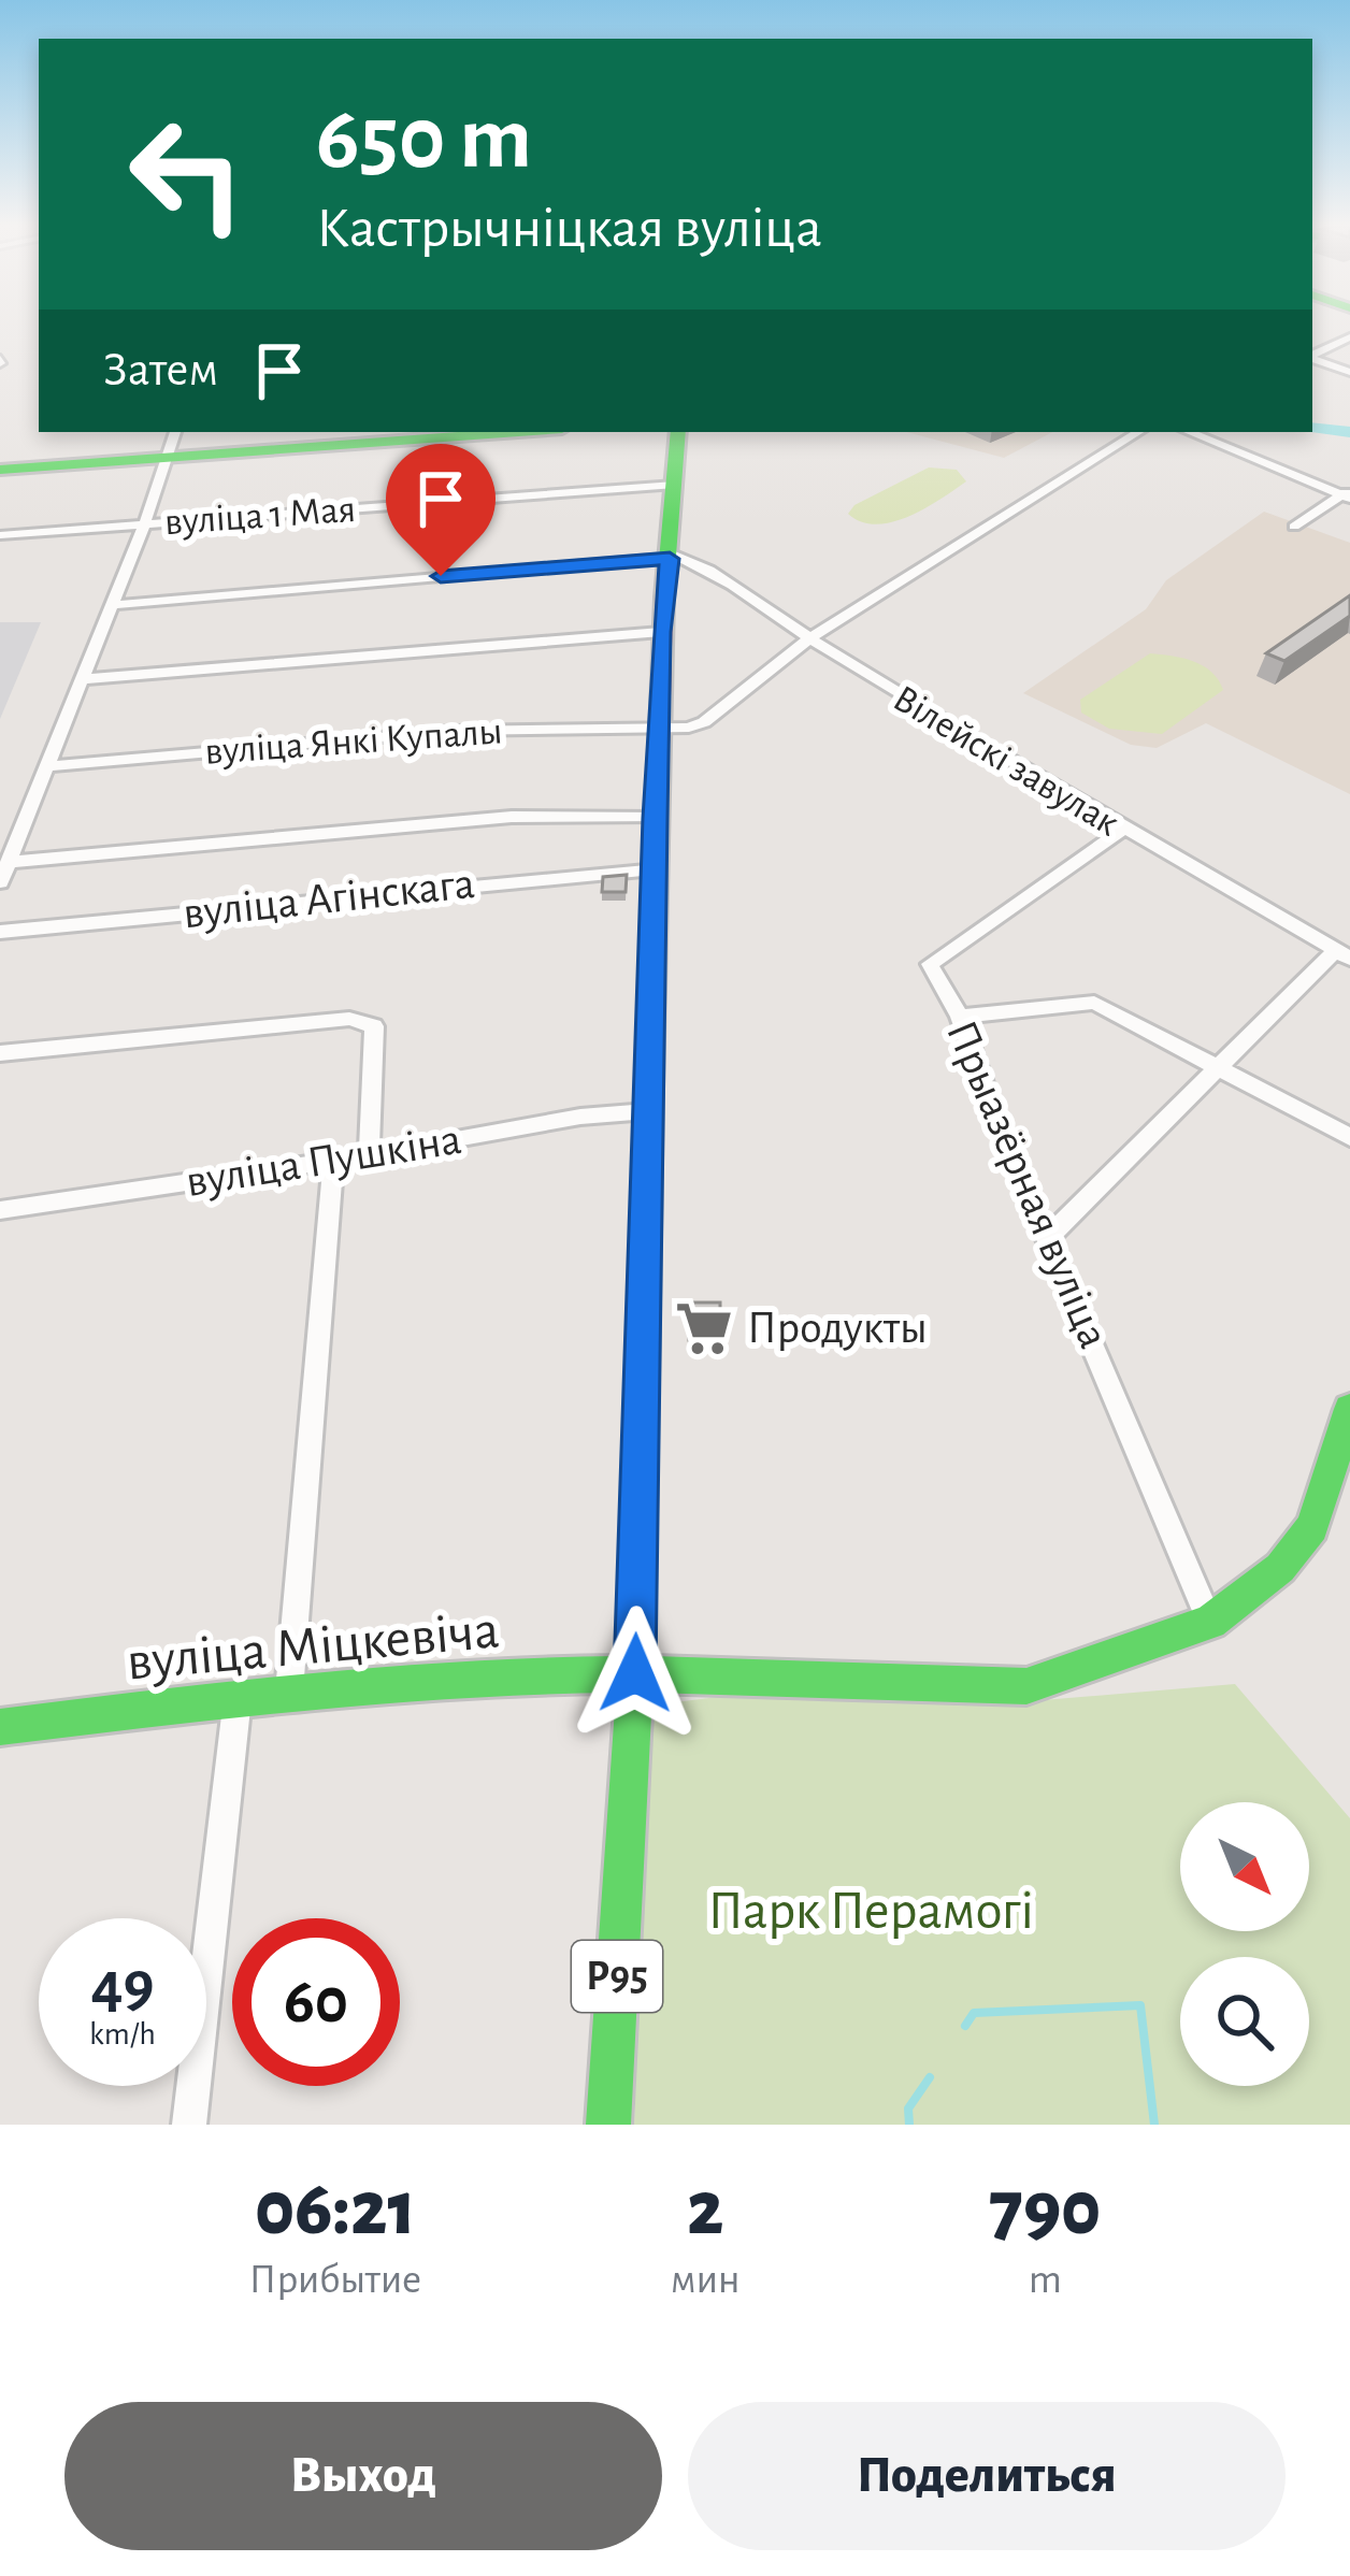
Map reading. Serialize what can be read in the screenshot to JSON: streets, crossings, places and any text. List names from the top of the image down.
{
  "streets": {
    "main road": ["вуліца Міцкевіча", "Р95"],
    "street": [
      "вуліца 1 Мая",
      "вуліца Янкі Купалы",
      "Вілейскі завулак",
      "вуліца Агінскага",
      "вуліца Пушкіна",
      "Прыазёрная вуліца"
    ]
  },
  "crossings": [
    ["вуліца 1 Мая", "Р95"],
    ["вуліца Янкі Купалы", "Вілейскі завулак"],
    ["вуліца Янкі Купалы", "Р95"],
    ["Вілейскі завулак", "Прыазёрная вуліца"],
    ["Вілейскі завулак", "Р95"],
    ["вуліца Агінскага", "Р95"],
    ["вуліца Пушкіна", "Р95"],
    ["Прыазёрная вуліца", "вуліца Міцкевіча"],
    ["вуліца Міцкевіча", "Р95"]
  ],
  "parks": ["Парк Перамогі"],
  "places": {
    "supermarket": ["Продукты"]
  },
  "north": "bottom right",
  "page": {
    "turn": ["650 m", "Кастрычніцкая вуліца"],
    "then": "Затем",
    "speed": "49 km/h",
    "limit": "60",
    "eta": [
      "06:21",
      "Прибытие",
      "2",
      "мин",
      "790",
      "m"
    ],
    "buttons": ["Выход", "Поделиться"]
  }
}
